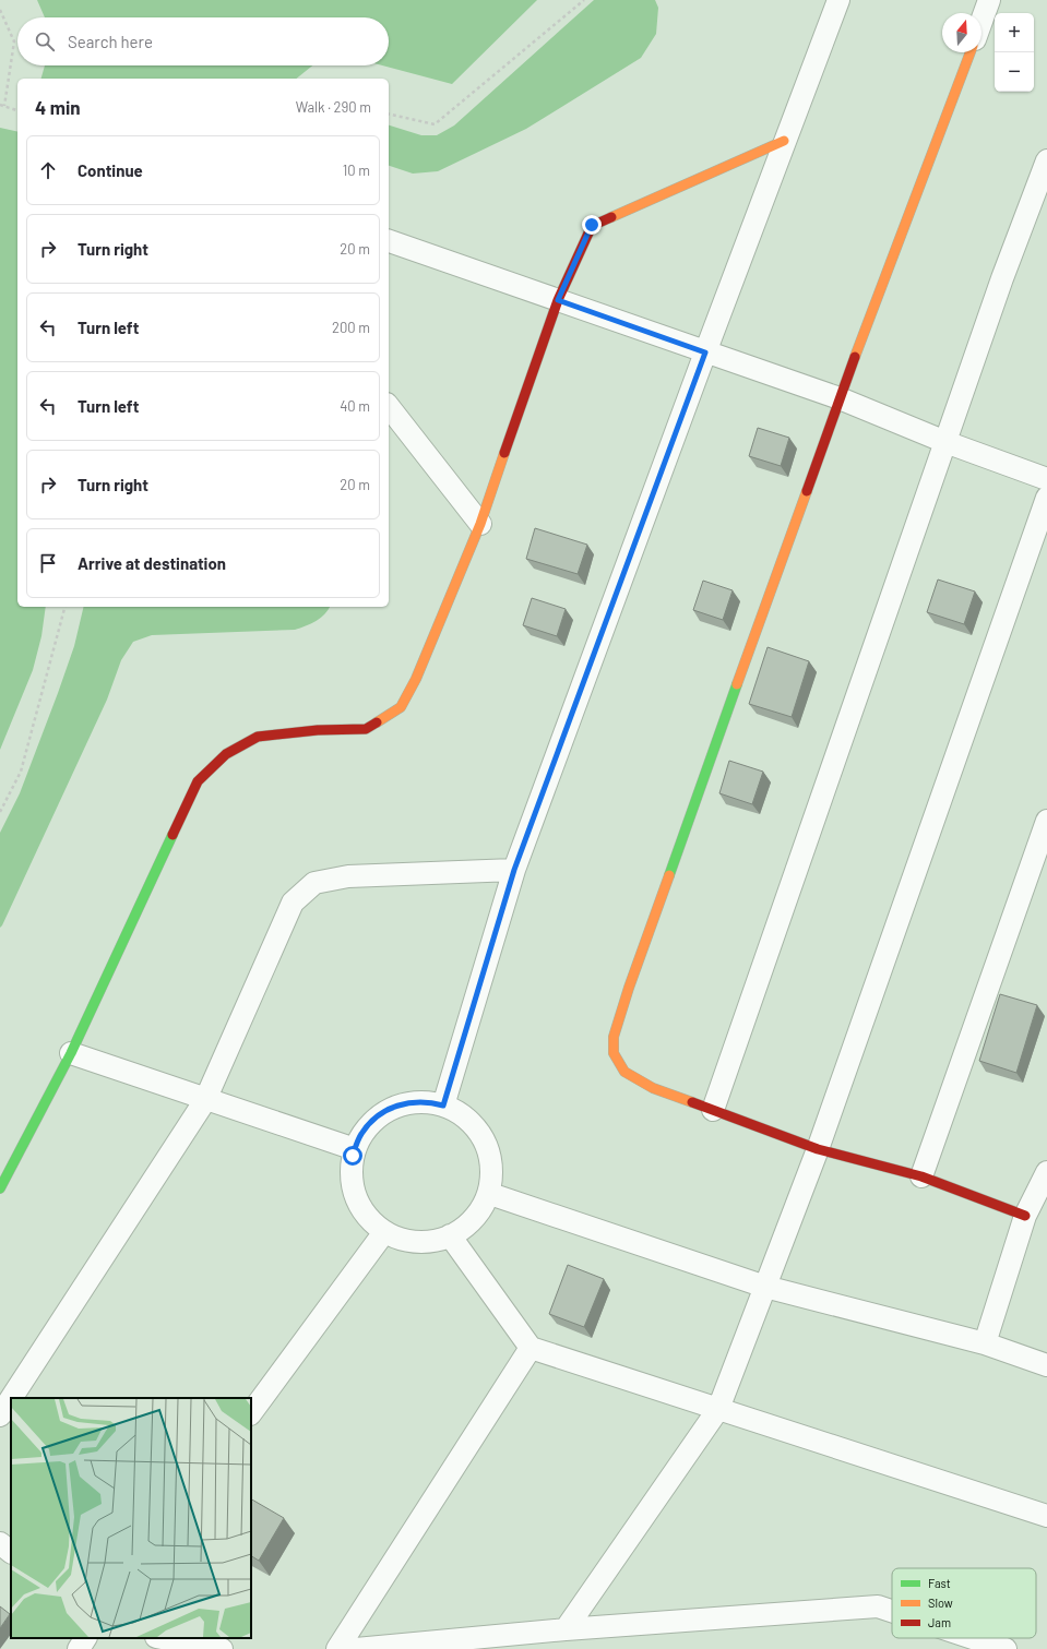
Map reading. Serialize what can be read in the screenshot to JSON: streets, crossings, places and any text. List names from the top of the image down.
{
  "legend": ["Fast", "Slow", "Jam"],
  "north": "top",
  "page": {
    "map_buttons": ["+", "−"],
    "search": "Search here",
    "heading": ["4 min", "Walk · 290 m"],
    "list": [
      ["Continue", "10 m"],
      ["Turn right", "20 m"],
      ["Turn left", "200 m"],
      ["Turn left", "40 m"],
      ["Turn right", "20 m"],
      "Arrive at destination"
    ]
  }
}
